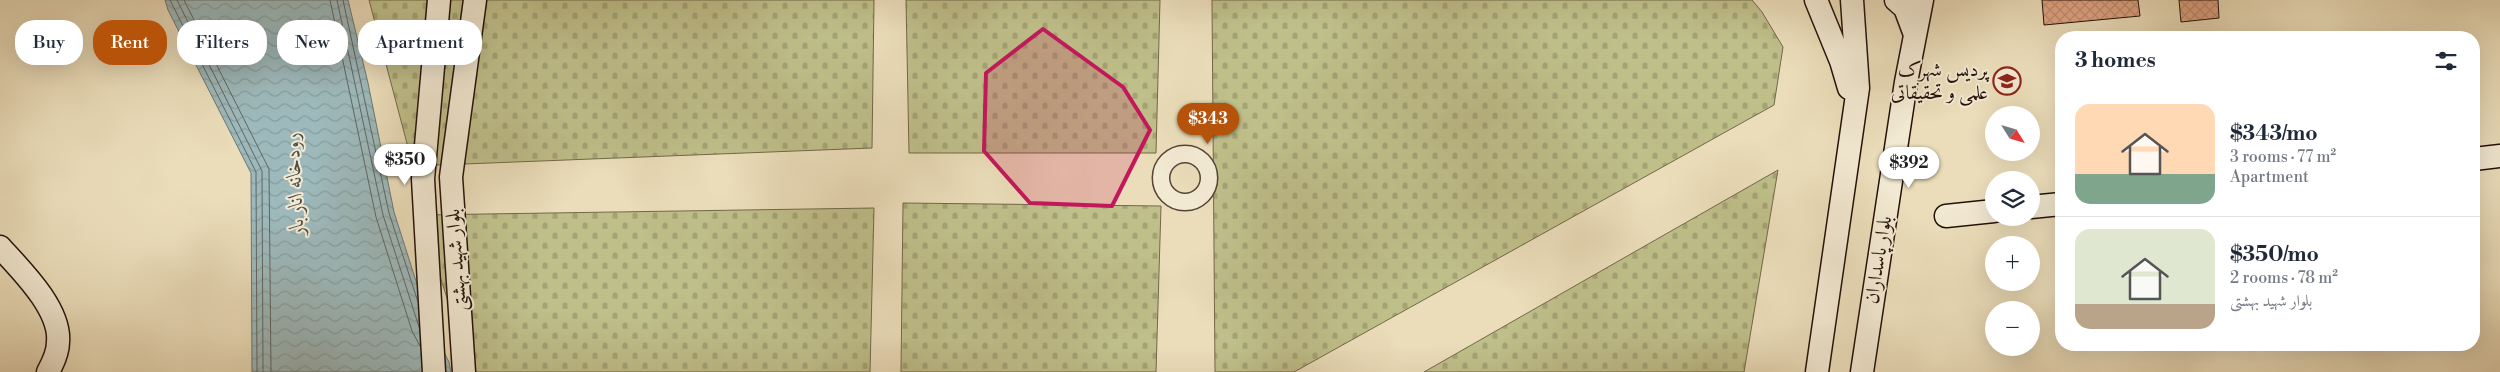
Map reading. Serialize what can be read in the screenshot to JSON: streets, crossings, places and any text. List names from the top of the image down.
{
  "streets": {
    "main road": ["بلوار شهید بهشتی", "بلوار پاسداران"]
  },
  "water": ["رودخانه انار بار"],
  "places": {
    "school or university": ["پردیس شهرک علمی و تحقیقاتی"]
  },
  "north": "bottom right",
  "page": {
    "chip": [
      "Buy",
      "Rent",
      "Filters",
      "New",
      "Apartment"
    ],
    "heading": "3 homes",
    "list": [
      {
        "name": "$343/mo",
        "note": "3 rooms · 77 m² · Apartment"
      },
      {
        "name": "$350/mo",
        "note": "2 rooms · 78 m² · بلوار شهید بهشتی"
      }
    ],
    "price": ["$343", "$350", "$392"],
    "map_buttons": ["+", "−"]
  }
}
